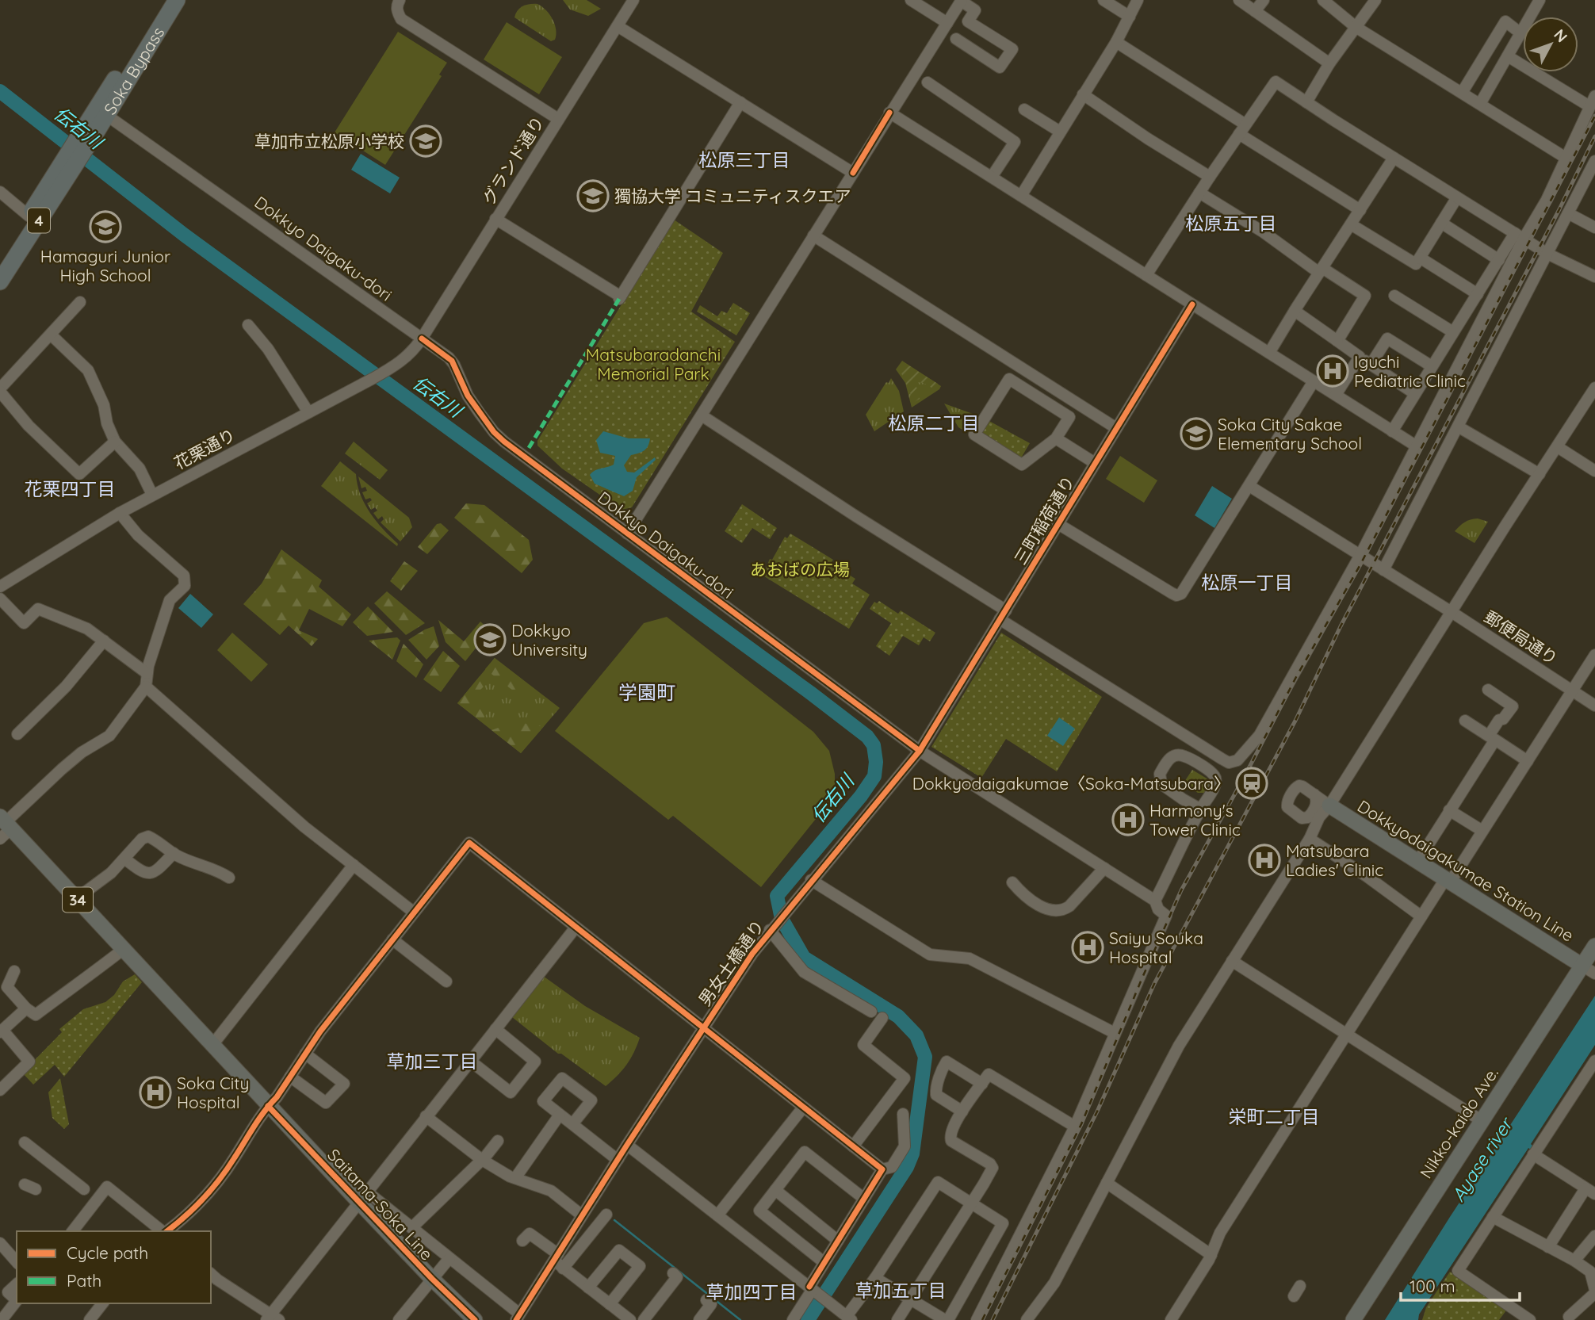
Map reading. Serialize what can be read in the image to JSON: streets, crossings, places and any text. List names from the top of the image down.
{
  "streets": {
    "highway": ["Soka Bypass", "4"],
    "main road": [
      "Dokkyodaigakumae Station Line",
      "34",
      "Nikko-kaido Ave.",
      "Saitama-Soka Line"
    ],
    "street": [
      "グランド通り",
      "Dokkyo Daigaku-dori",
      "花栗通り",
      "三町稲荷通り",
      "郵便局通り",
      "男女土橋通り"
    ]
  },
  "crossings": [
    ["Soka Bypass", "Dokkyo Daigaku-dori"],
    ["グランド通り", "Dokkyo Daigaku-dori"],
    ["グランド通り", "花栗通り"],
    ["Dokkyo Daigaku-dori", "花栗通り"],
    ["Dokkyo Daigaku-dori", "三町稲荷通り"],
    ["Dokkyo Daigaku-dori", "男女土橋通り"],
    ["三町稲荷通り", "男女土橋通り"],
    ["Dokkyodaigakumae Station Line", "Nikko-kaido Ave."]
  ],
  "districts": [
    "松原三丁目",
    "松原五丁目",
    "松原二丁目",
    "花栗四丁目",
    "松原一丁目",
    "学園町",
    "草加三丁目",
    "栄町二丁目",
    "草加五丁目",
    "草加四丁目"
  ],
  "water": ["伝右川", "Ayase river"],
  "parks": ["Matsubaradanchi Memorial Park", "あおばの広場"],
  "places": {
    "school or university": [
      "草加市立松原小学校",
      "獨協大学 コミュニティスクエア",
      "Hamaguri Junior High School",
      "Soka City Sakae Elementary School",
      "Dokkyo University"
    ],
    "hospital": [
      "Iguchi Pediatric Clinic",
      "Harmony's Tower Clinic",
      "Matsubara Ladies' Clinic",
      "Saiyu Souka Hospital",
      "Soka City Hospital"
    ],
    "station": ["Dokkyodaigakumae〈Soka-Matsubara〉"]
  },
  "legend": ["Cycle path", "Path"],
  "scale_bar": "100 m",
  "north": "top right"
}
